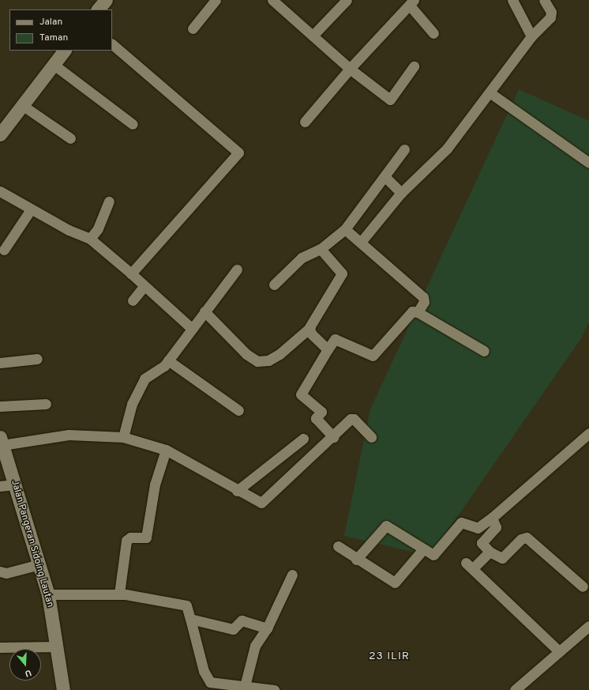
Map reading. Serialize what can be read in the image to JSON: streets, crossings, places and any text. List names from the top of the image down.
{
  "streets": {
    "street": ["Jalan Pangeran Sidoing Lautan"]
  },
  "districts": ["23 ILIR"],
  "legend": ["Jalan", "Taman"],
  "north": "bottom"
}
